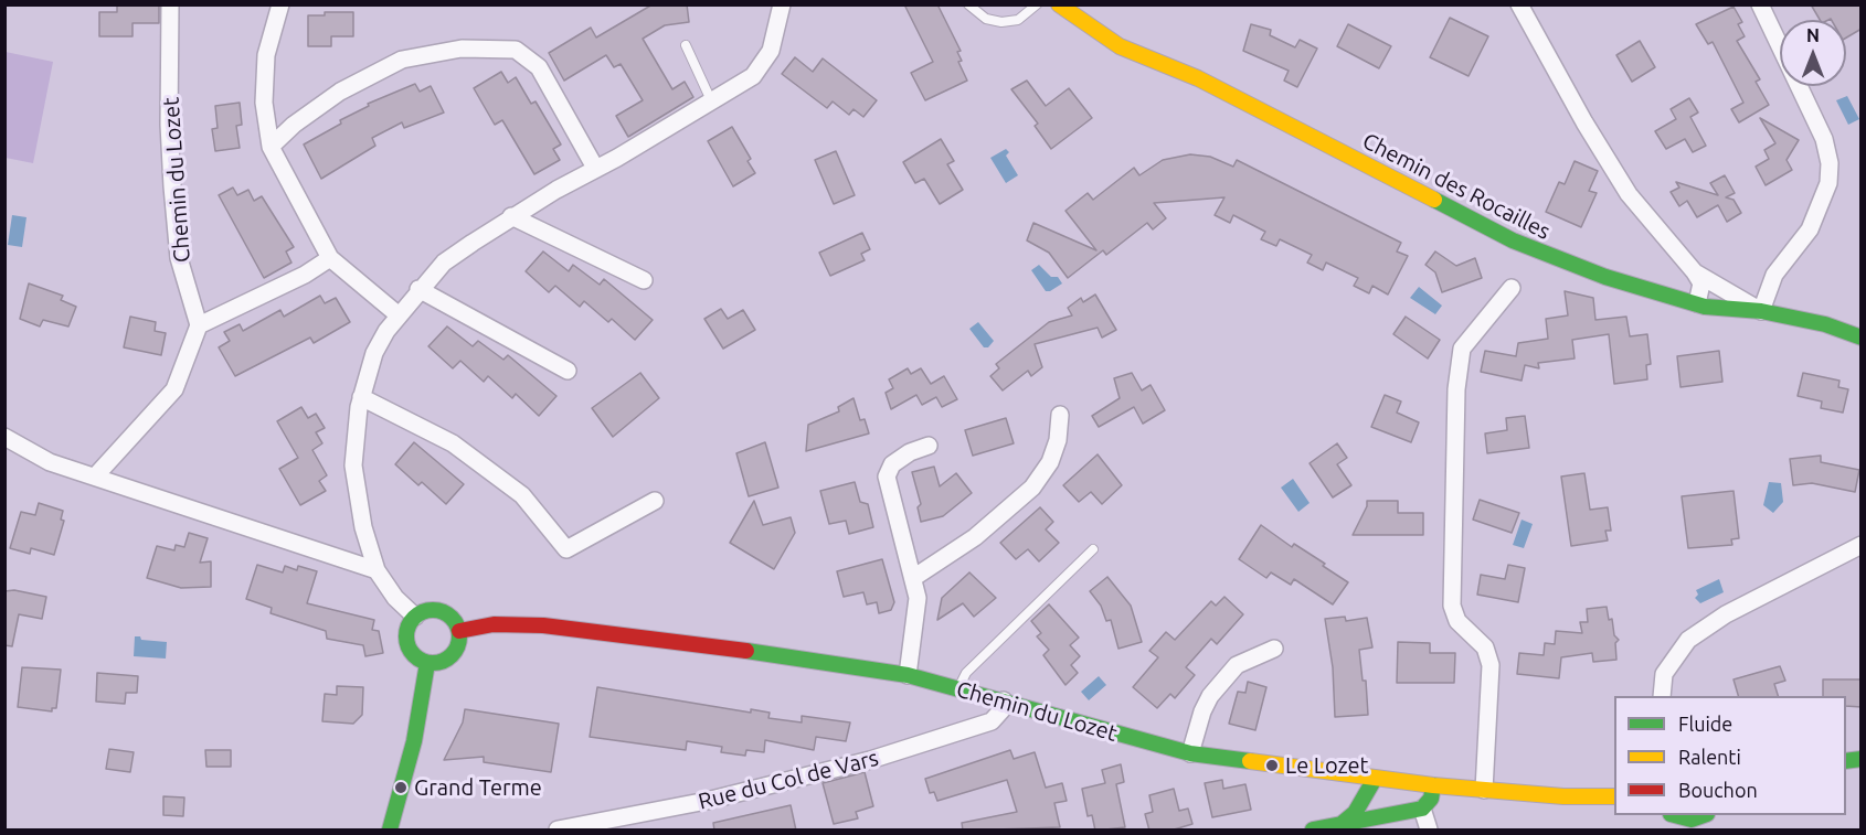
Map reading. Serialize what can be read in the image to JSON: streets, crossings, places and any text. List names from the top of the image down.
{
  "streets": {
    "street": ["Chemin du Lozet", "Chemin des Rocailles", "Rue du Col de Vars"]
  },
  "crossings": [
    ["Chemin du Lozet", "Rue du Col de Vars"]
  ],
  "places": ["Le Lozet", "Grand Terme"],
  "legend": ["Fluide", "Ralenti", "Bouchon"],
  "north": "top"
}
